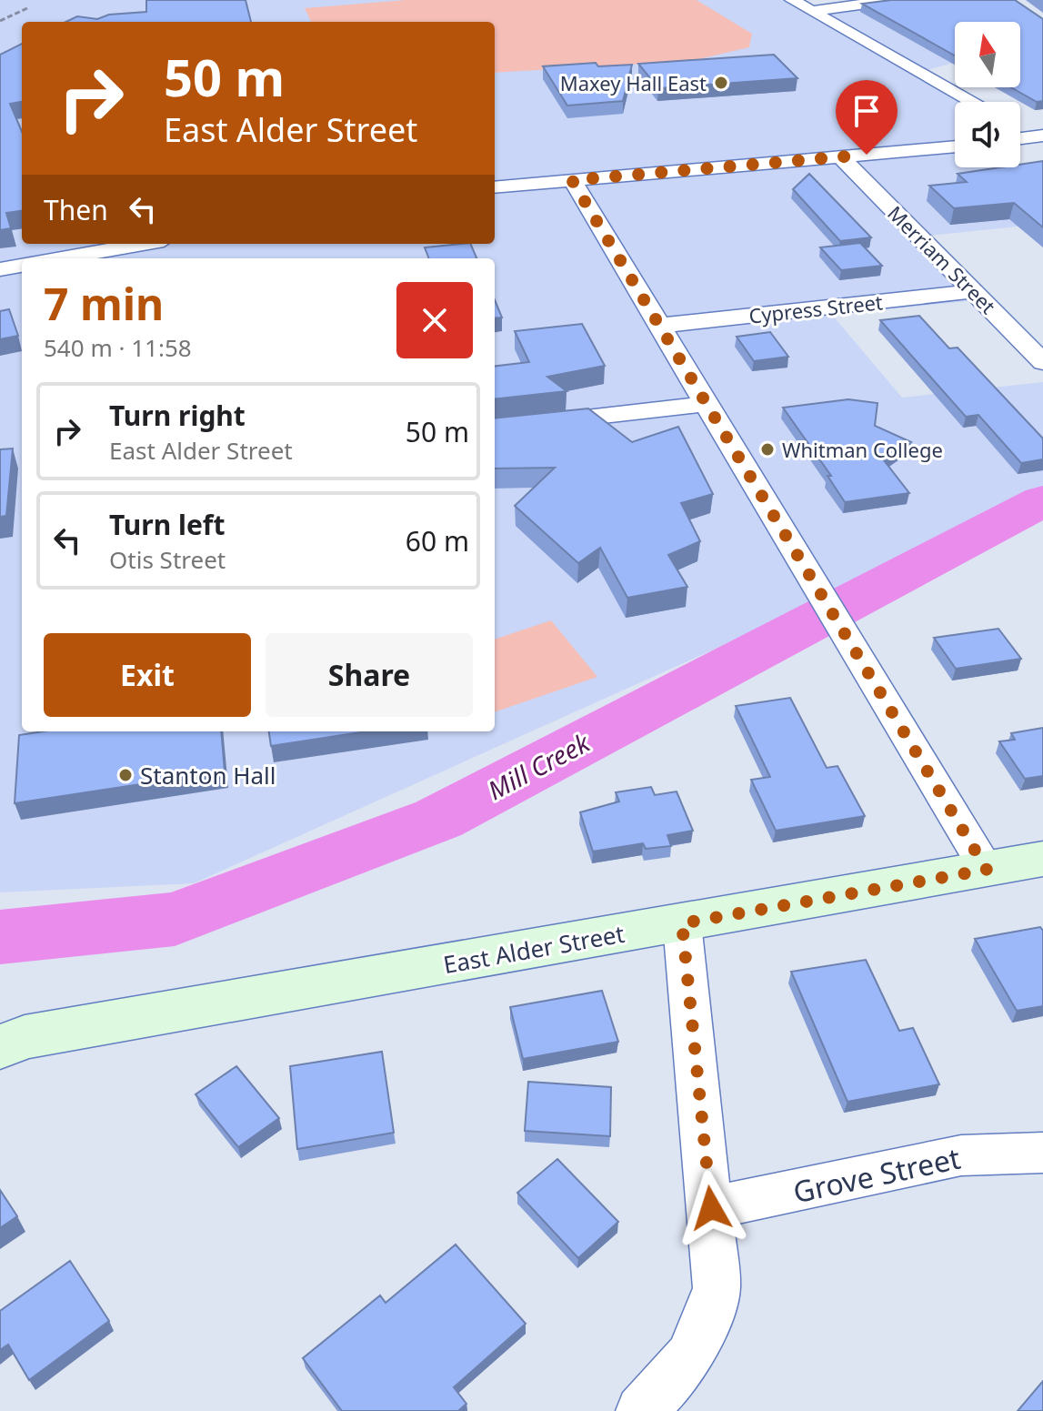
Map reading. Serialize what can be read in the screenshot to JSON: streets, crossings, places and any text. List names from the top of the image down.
{
  "streets": {
    "main road": ["East Alder Street"],
    "street": ["Merriam Street", "Cypress Street", "Grove Street"]
  },
  "crossings": [
    ["Merriam Street", "Cypress Street"]
  ],
  "water": ["Mill Creek"],
  "places": ["Maxey Hall East", "Whitman College", "Stanton Hall"],
  "north": "top",
  "page": {
    "turn": ["50 m", "East Alder Street"],
    "then": "Then",
    "heading": ["7 min", "540 m · 11:58"],
    "list": [
      {
        "name": "Turn right",
        "note": "East Alder Street",
        "value": "50 m"
      },
      {
        "name": "Turn left",
        "note": "Otis Street",
        "value": "60 m"
      }
    ],
    "buttons": ["Exit", "Share"]
  }
}
